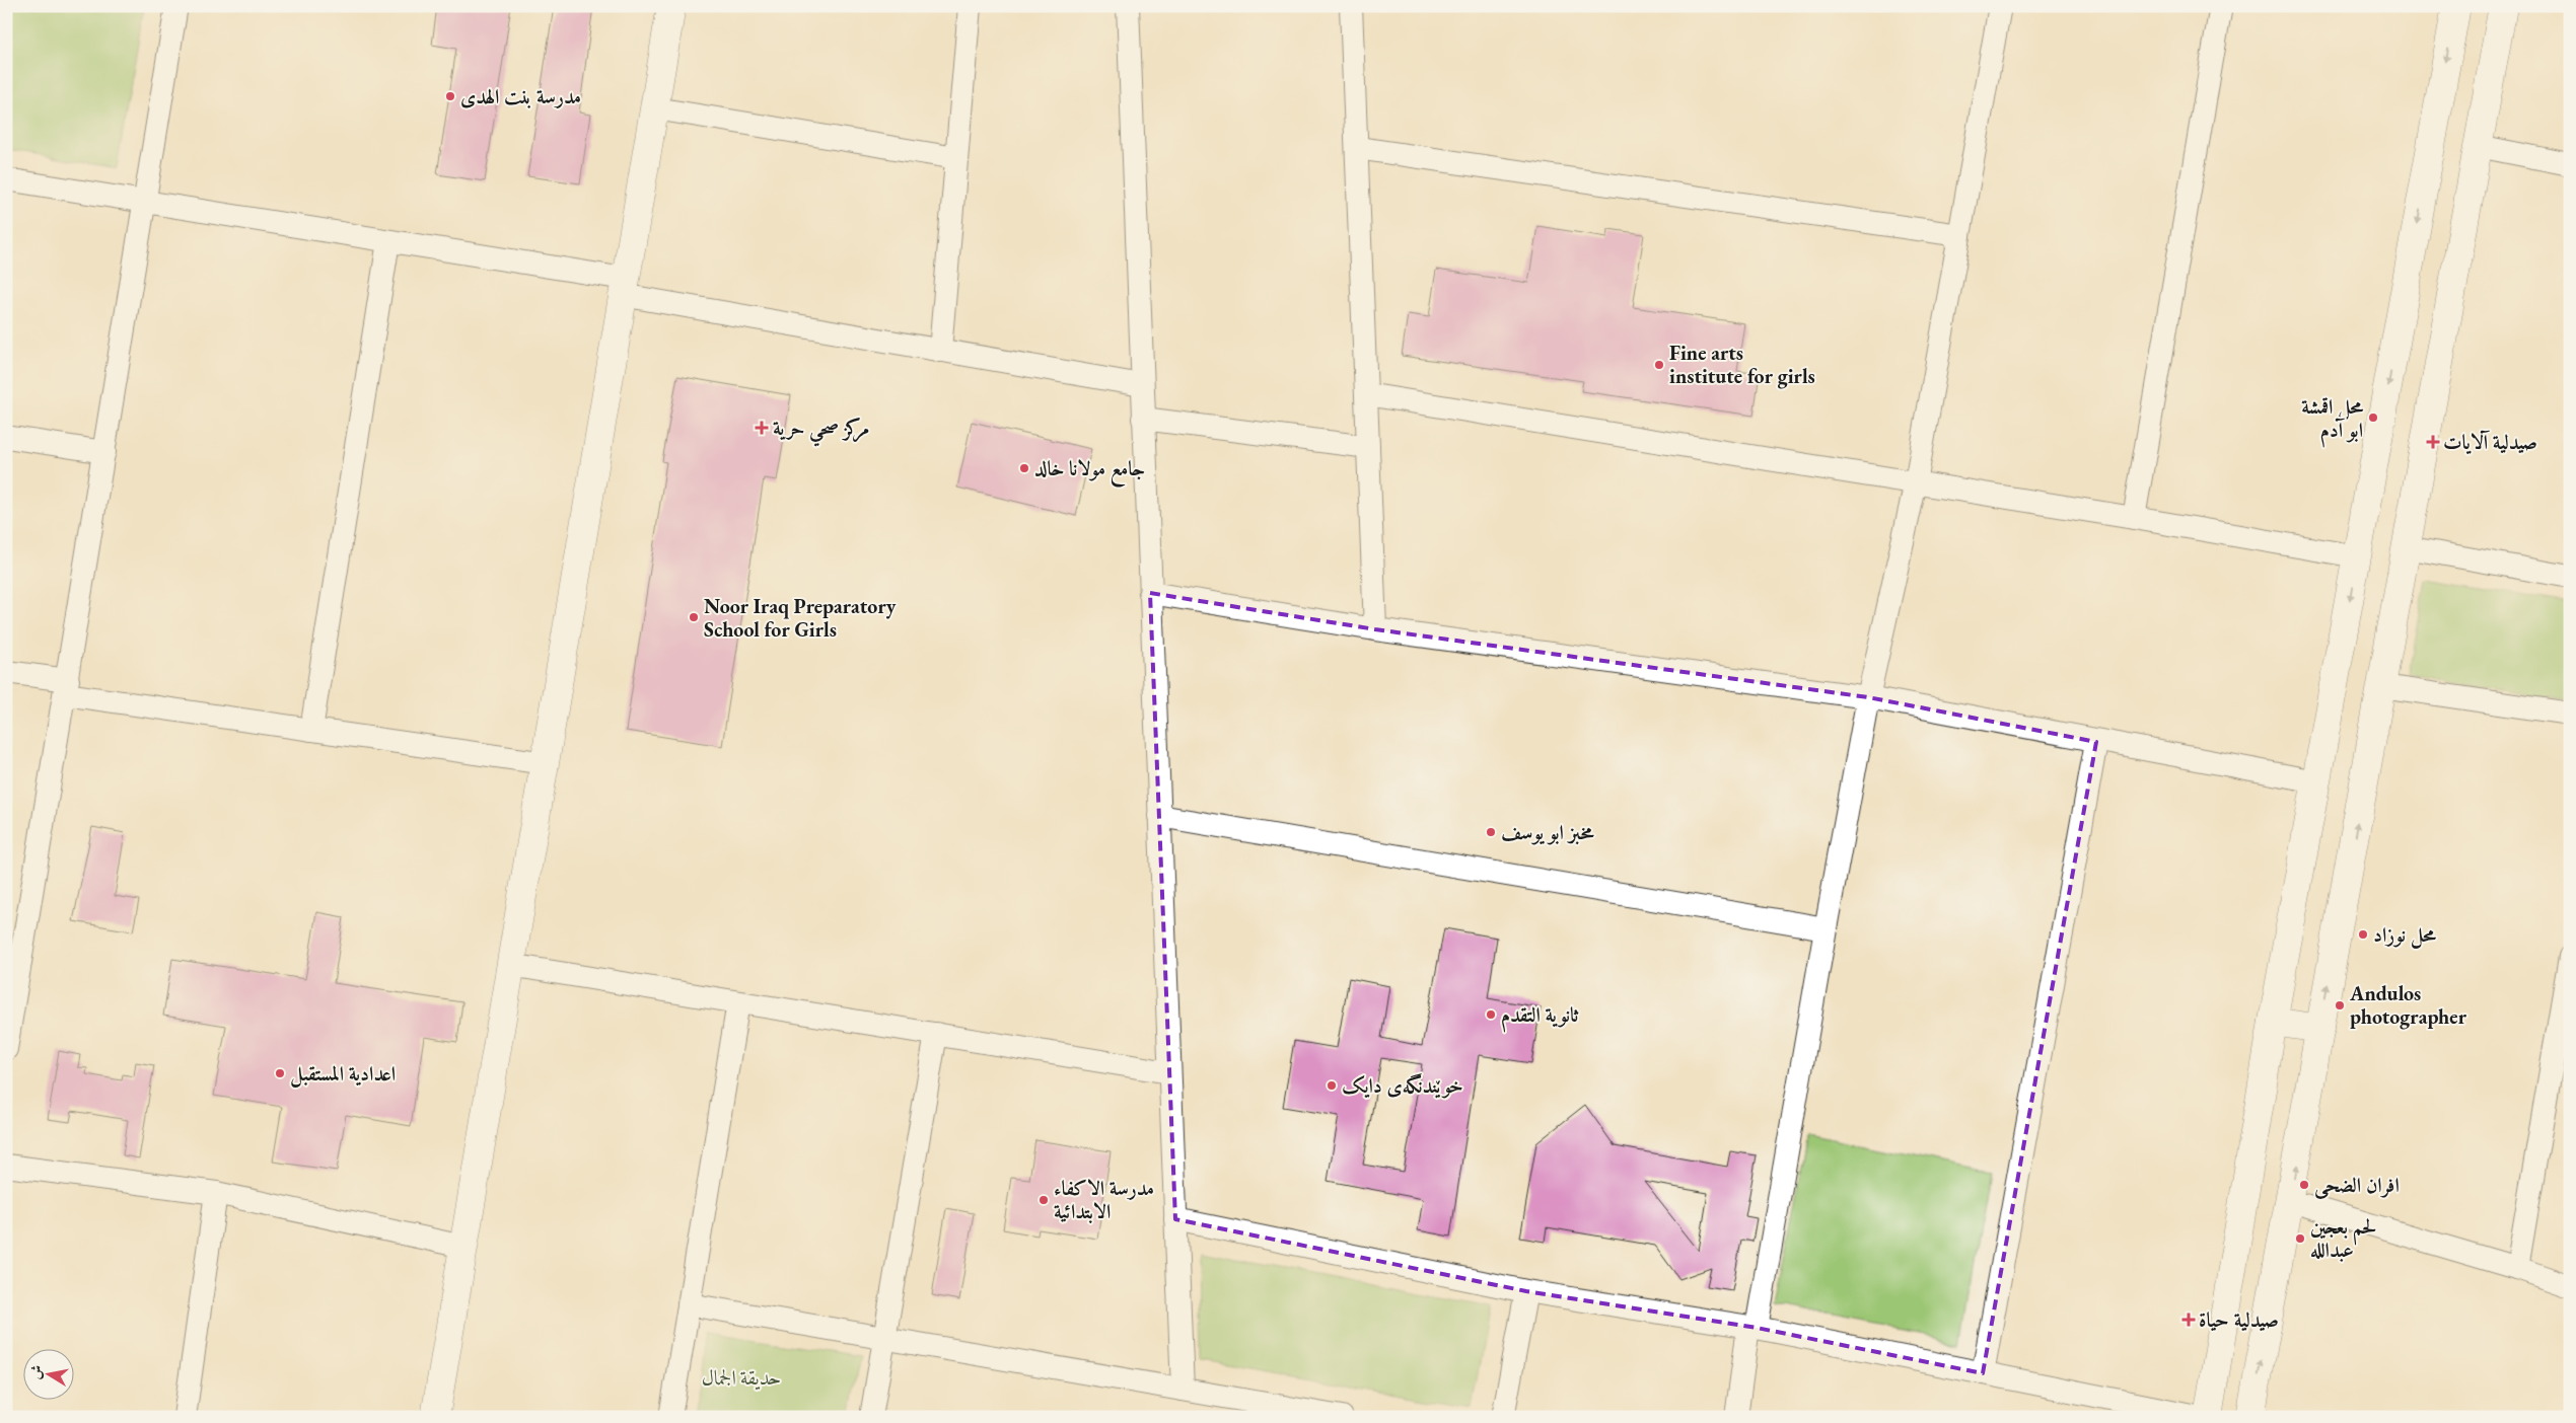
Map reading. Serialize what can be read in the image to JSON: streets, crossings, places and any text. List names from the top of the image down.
{
  "parks": ["حديقة الجمال"],
  "places": {
    "other": [
      "مدرسة بنت الهدی",
      "Fine arts institute for girls",
      "محل اقمشة ابو آدم",
      "جامع مولانا خالد",
      "Noor Iraq Preparatory School for Girls",
      "مخبز ابو يوسف",
      "محل نوزاد",
      "Andulos photographer",
      "ثانوية التقدم",
      "اعدادية المستقبل",
      "خوێندنگەی دایک",
      "افران الضحى",
      "مدرسة الاكفاء الابتدائية",
      "لحم بعجين عبدالله"
    ],
    "health": ["مركز صحي حرية", "صيدلية آلايات", "صيدلية حياة"]
  },
  "north": "left"
}
